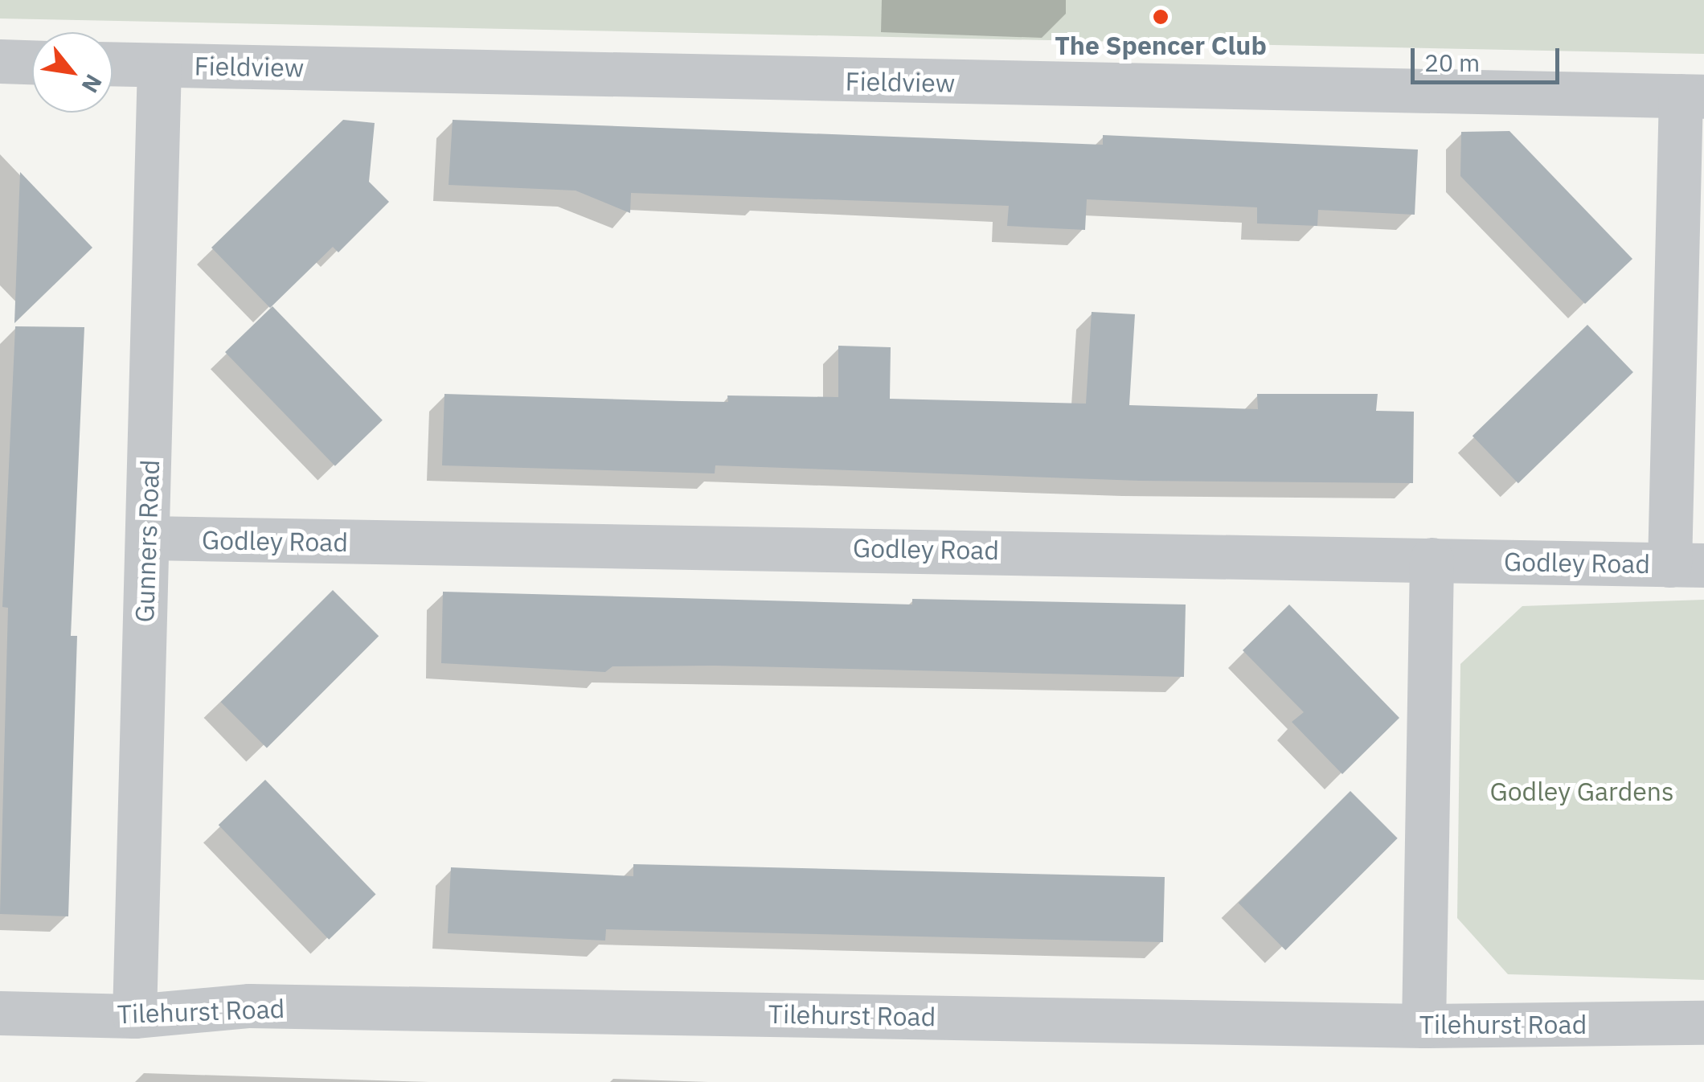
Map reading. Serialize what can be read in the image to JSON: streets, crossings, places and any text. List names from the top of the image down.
{
  "streets": {
    "street": [
      "Fieldview",
      "Gunners Road",
      "Godley Road",
      "Tilehurst Road"
    ]
  },
  "crossings": [
    ["Fieldview", "Gunners Road"],
    ["Gunners Road", "Godley Road"],
    ["Gunners Road", "Tilehurst Road"]
  ],
  "parks": ["Godley Gardens"],
  "places": ["The Spencer Club"],
  "scale_bar": "20 m",
  "north": "bottom right"
}
